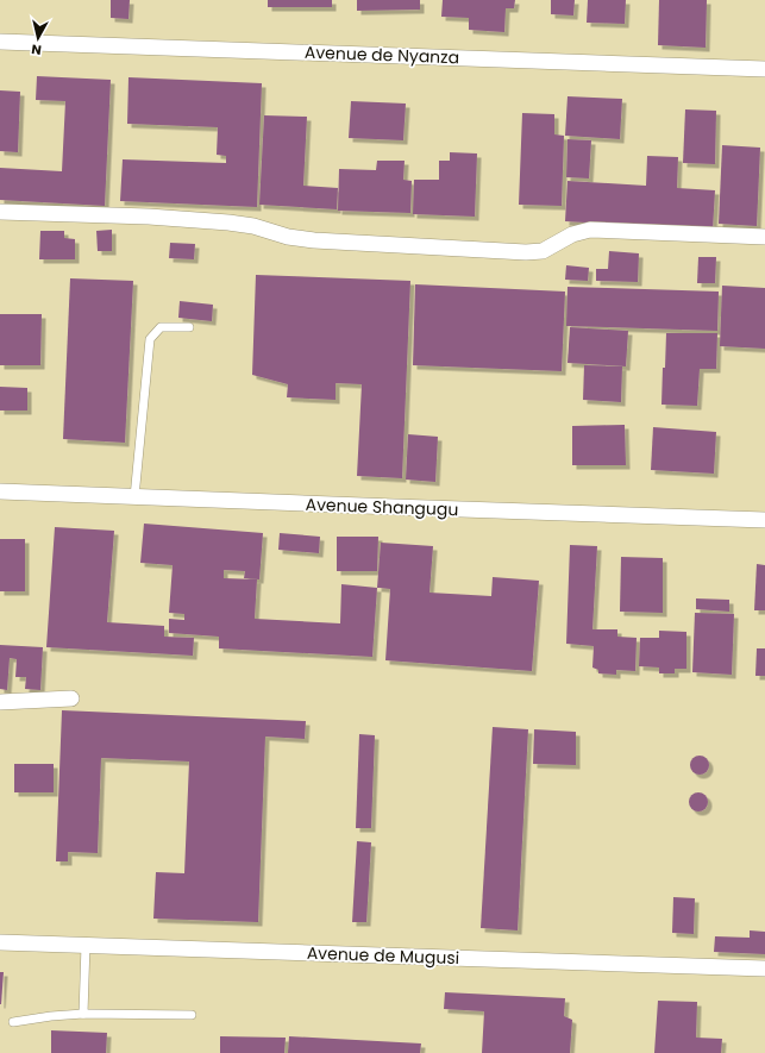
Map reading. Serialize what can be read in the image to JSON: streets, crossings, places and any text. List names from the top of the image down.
{
  "streets": {
    "street": ["Avenue de Nyanza", "Avenue Shangugu", "Avenue de Mugusi"]
  },
  "north": "bottom"
}
